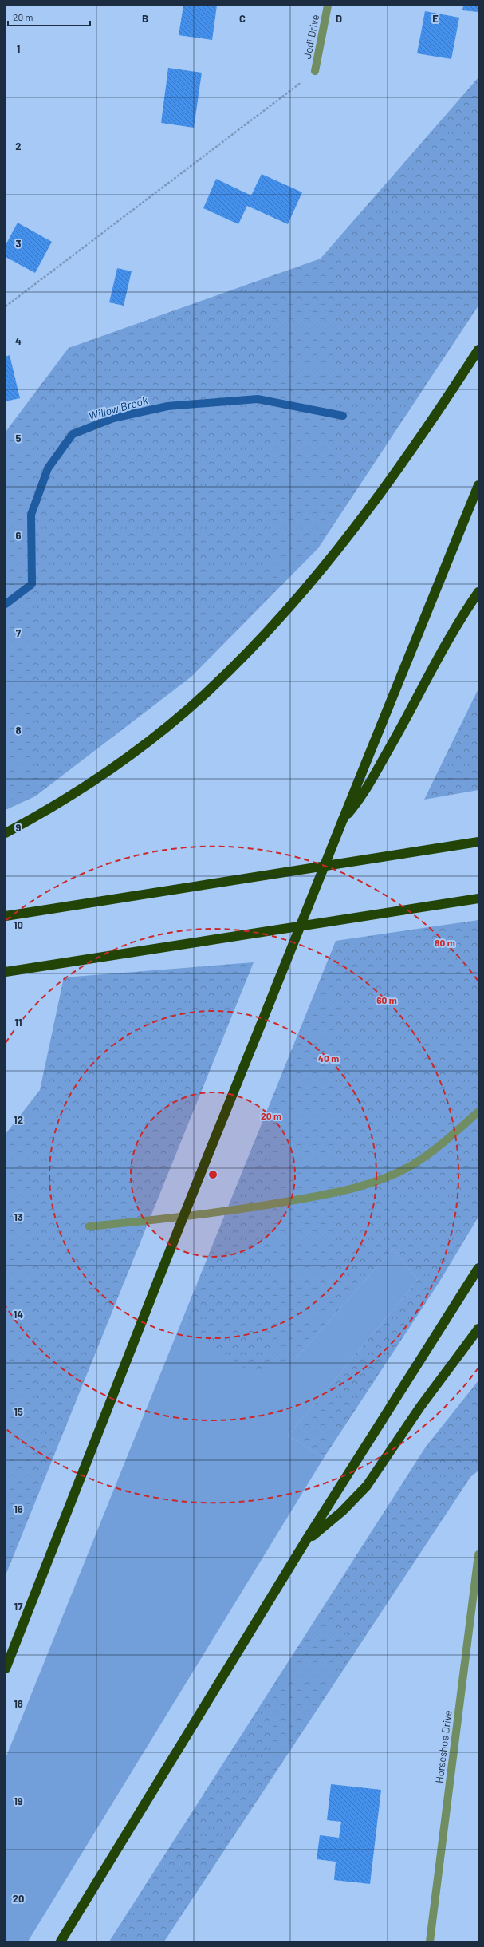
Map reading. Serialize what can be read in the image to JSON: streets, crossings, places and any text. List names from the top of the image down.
{
  "streets": {
    "street": ["Jodi Drive", "Horseshoe Drive"]
  },
  "water": ["Willow Brook"],
  "scale_bar": "20 m",
  "grid": {
    "columns": [
      "B",
      "C",
      "D",
      "E"
    ],
    "rows": [
      "1",
      "2",
      "3",
      "4",
      "5",
      "6",
      "7",
      "8",
      "9",
      "10",
      "11",
      "12",
      "13",
      "14",
      "15",
      "16",
      "17",
      "18",
      "19",
      "20"
    ]
  },
  "rings": [
    "80 m",
    "60 m",
    "40 m",
    "20 m"
  ]
}
